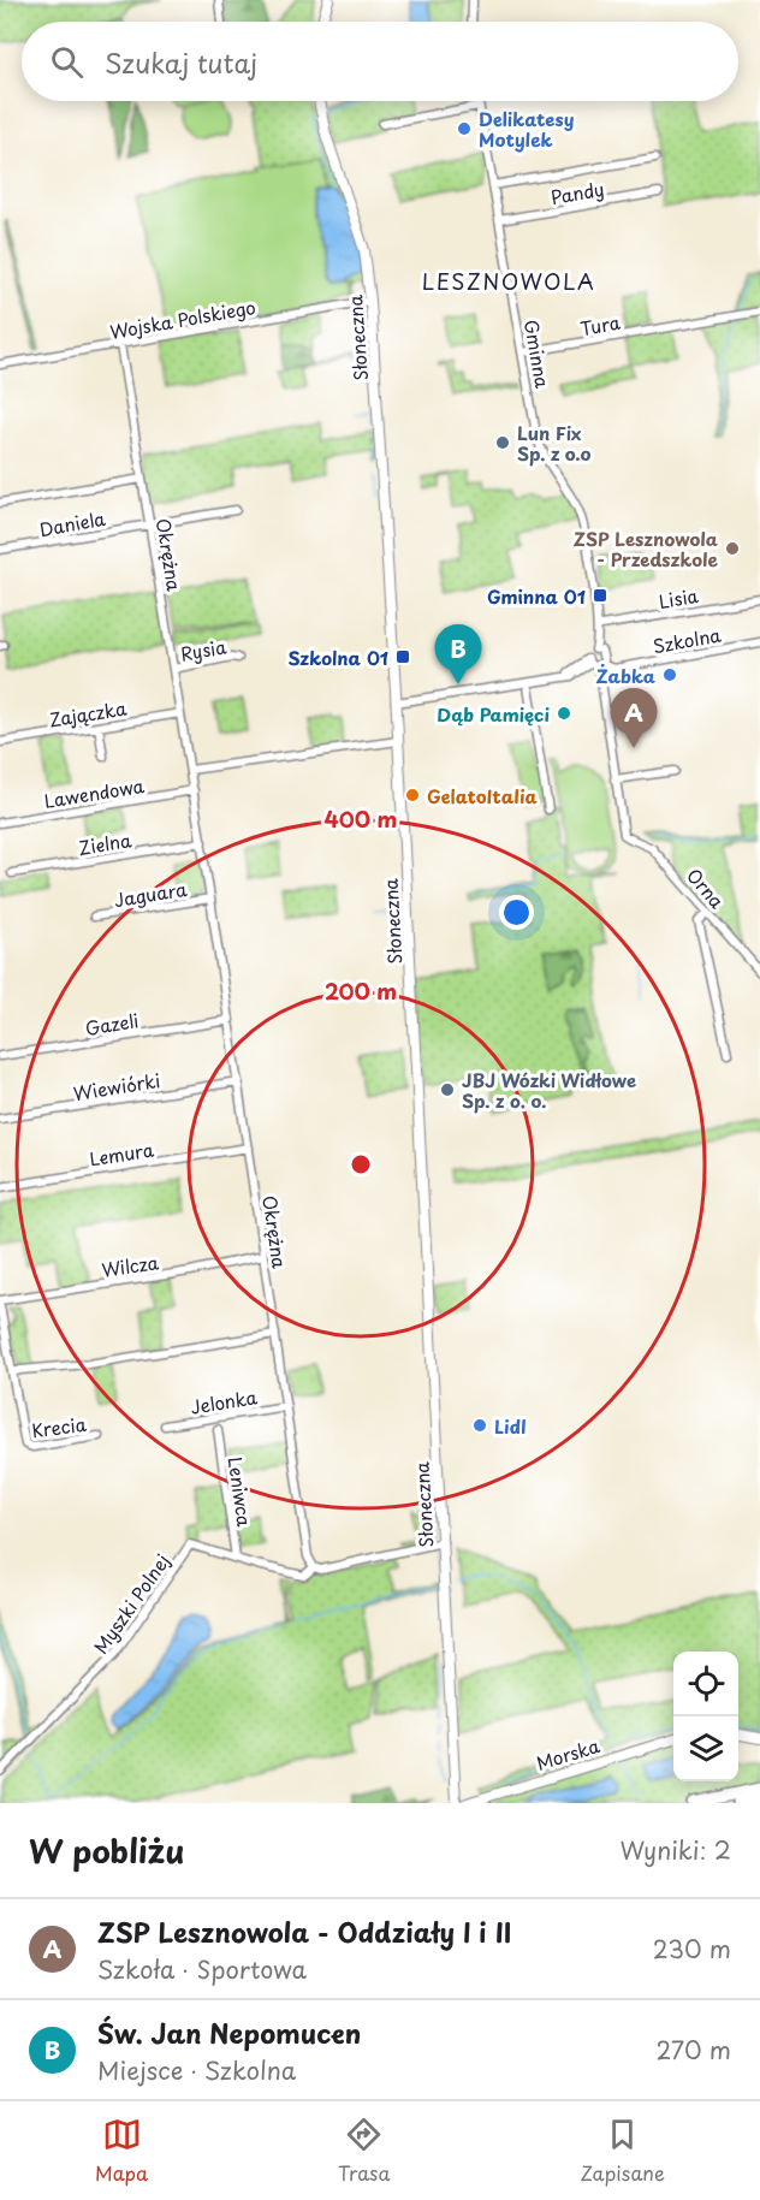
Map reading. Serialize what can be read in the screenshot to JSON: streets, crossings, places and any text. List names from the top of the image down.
{
  "streets": {
    "main road": ["Słoneczna", "Morska"],
    "street": [
      "Pandy",
      "Wojska Polskiego",
      "Tura",
      "Gminna",
      "Daniela",
      "Okrężna",
      "Lisia",
      "Szkolna",
      "Rysia",
      "Zajączka",
      "Lawendowa",
      "Zielna",
      "Orna",
      "Jaguara",
      "Gazeli",
      "Wiewiórki",
      "Lemura",
      "Wilcza",
      "Jelonka",
      "Krecia",
      "Leniwca",
      "Myszki Polnej"
    ]
  },
  "crossings": [
    ["Pandy", "Gminna"],
    ["Wojska Polskiego", "Słoneczna"],
    ["Wojska Polskiego", "Okrężna"],
    ["Tura", "Gminna"],
    ["Gminna", "Lisia"],
    ["Daniela", "Okrężna"],
    ["Okrężna", "Rysia"],
    ["Okrężna", "Zajączka"],
    ["Okrężna", "Lawendowa"],
    ["Okrężna", "Zielna"],
    ["Okrężna", "Jaguara"],
    ["Okrężna", "Gazeli"],
    ["Okrężna", "Wiewiórki"],
    ["Okrężna", "Lemura"],
    ["Okrężna", "Wilcza"],
    ["Okrężna", "Jelonka"],
    ["Okrężna", "Myszki Polnej"],
    ["Leniwca", "Myszki Polnej"]
  ],
  "districts": ["LESZNOWOLA"],
  "places": {
    "other": [
      "Delikatesy Motylek",
      "Lun Fix Sp. z o.o",
      "ZSP Lesznowola - Przedszkole",
      "Żabka",
      "Dąb Pamięci",
      "GelatoItalia",
      "JBJ Wózki Widłowe Sp. z o. o.",
      "Lidl"
    ],
    "transit": ["Gminna 01", "Szkolna 01"]
  },
  "page": {
    "search": "Szukaj tutaj",
    "pins": ["B", "A"],
    "heading": ["W pobliżu", "Wyniki: 2"],
    "list": [
      {
        "mark": "A",
        "name": "ZSP Lesznowola - Oddziały I i II",
        "note": "Szkoła · Sportowa",
        "value": "230 m"
      },
      {
        "mark": "B",
        "name": "Św. Jan Nepomucen",
        "note": "Miejsce · Szkolna",
        "value": "270 m"
      }
    ],
    "nav": ["Mapa", "Trasa", "Zapisane"]
  },
  "rings": ["400 m", "200 m"]
}
